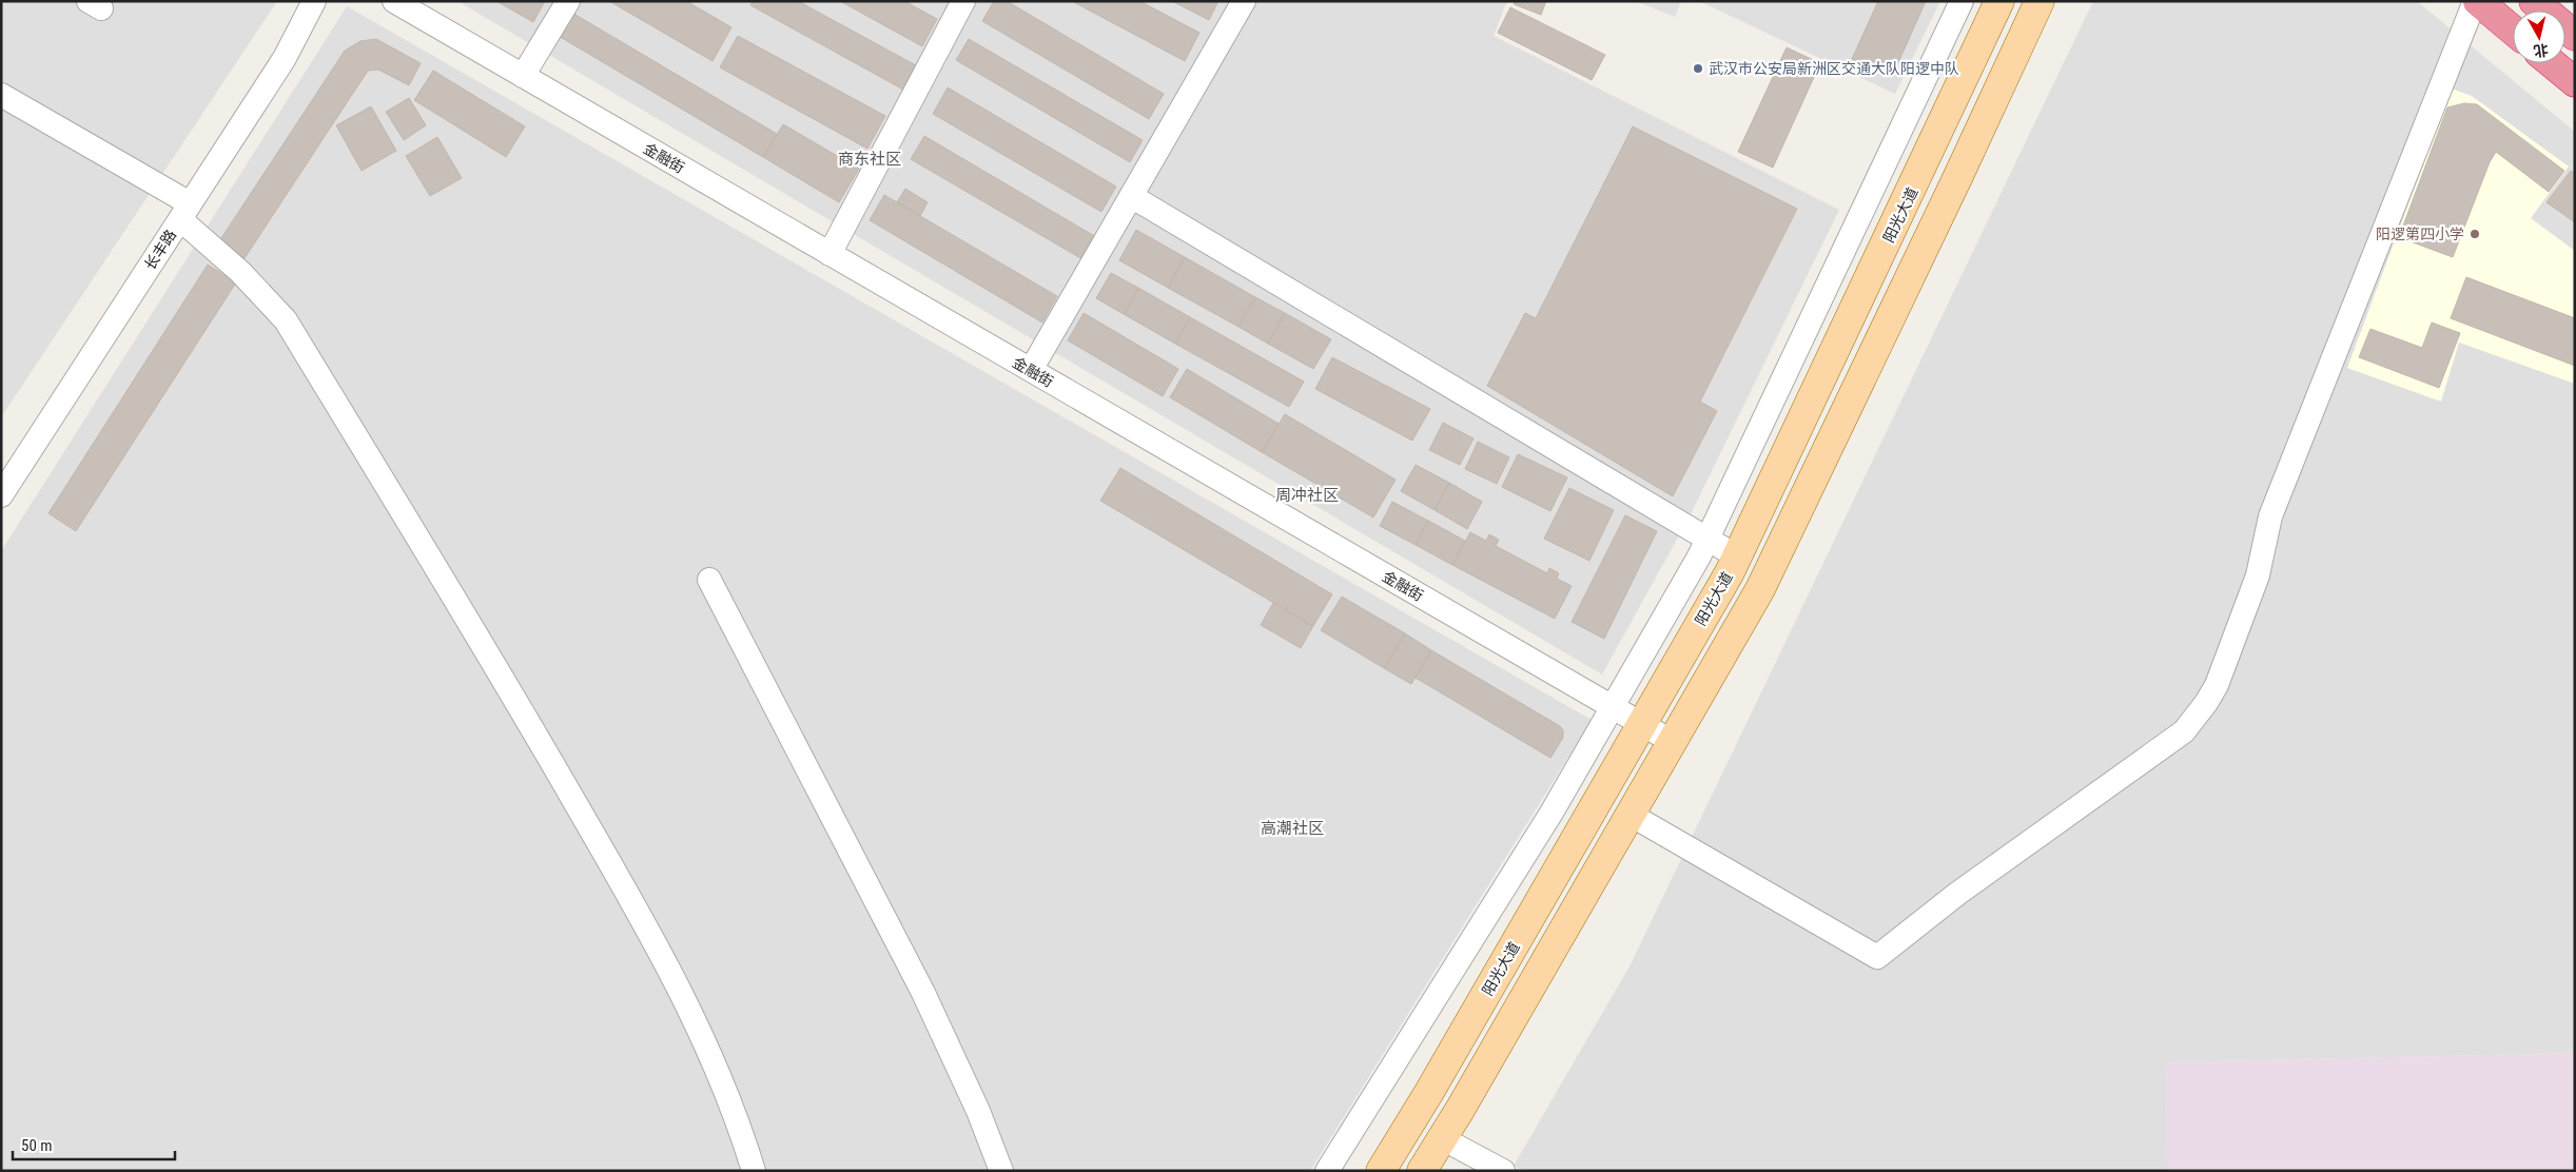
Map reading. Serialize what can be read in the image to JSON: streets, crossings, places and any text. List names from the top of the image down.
{
  "streets": {
    "main road": ["阳光大道"],
    "street": ["金融街", "长丰路"]
  },
  "crossings": [
    ["金融街", "阳光大道"]
  ],
  "districts": ["商东社区", "周冲社区", "高潮社区"],
  "places": ["武汉市公安局新洲区交通大队阳逻中队", "阳逻第四小学"],
  "scale_bar": "50 m",
  "north": "bottom"
}
